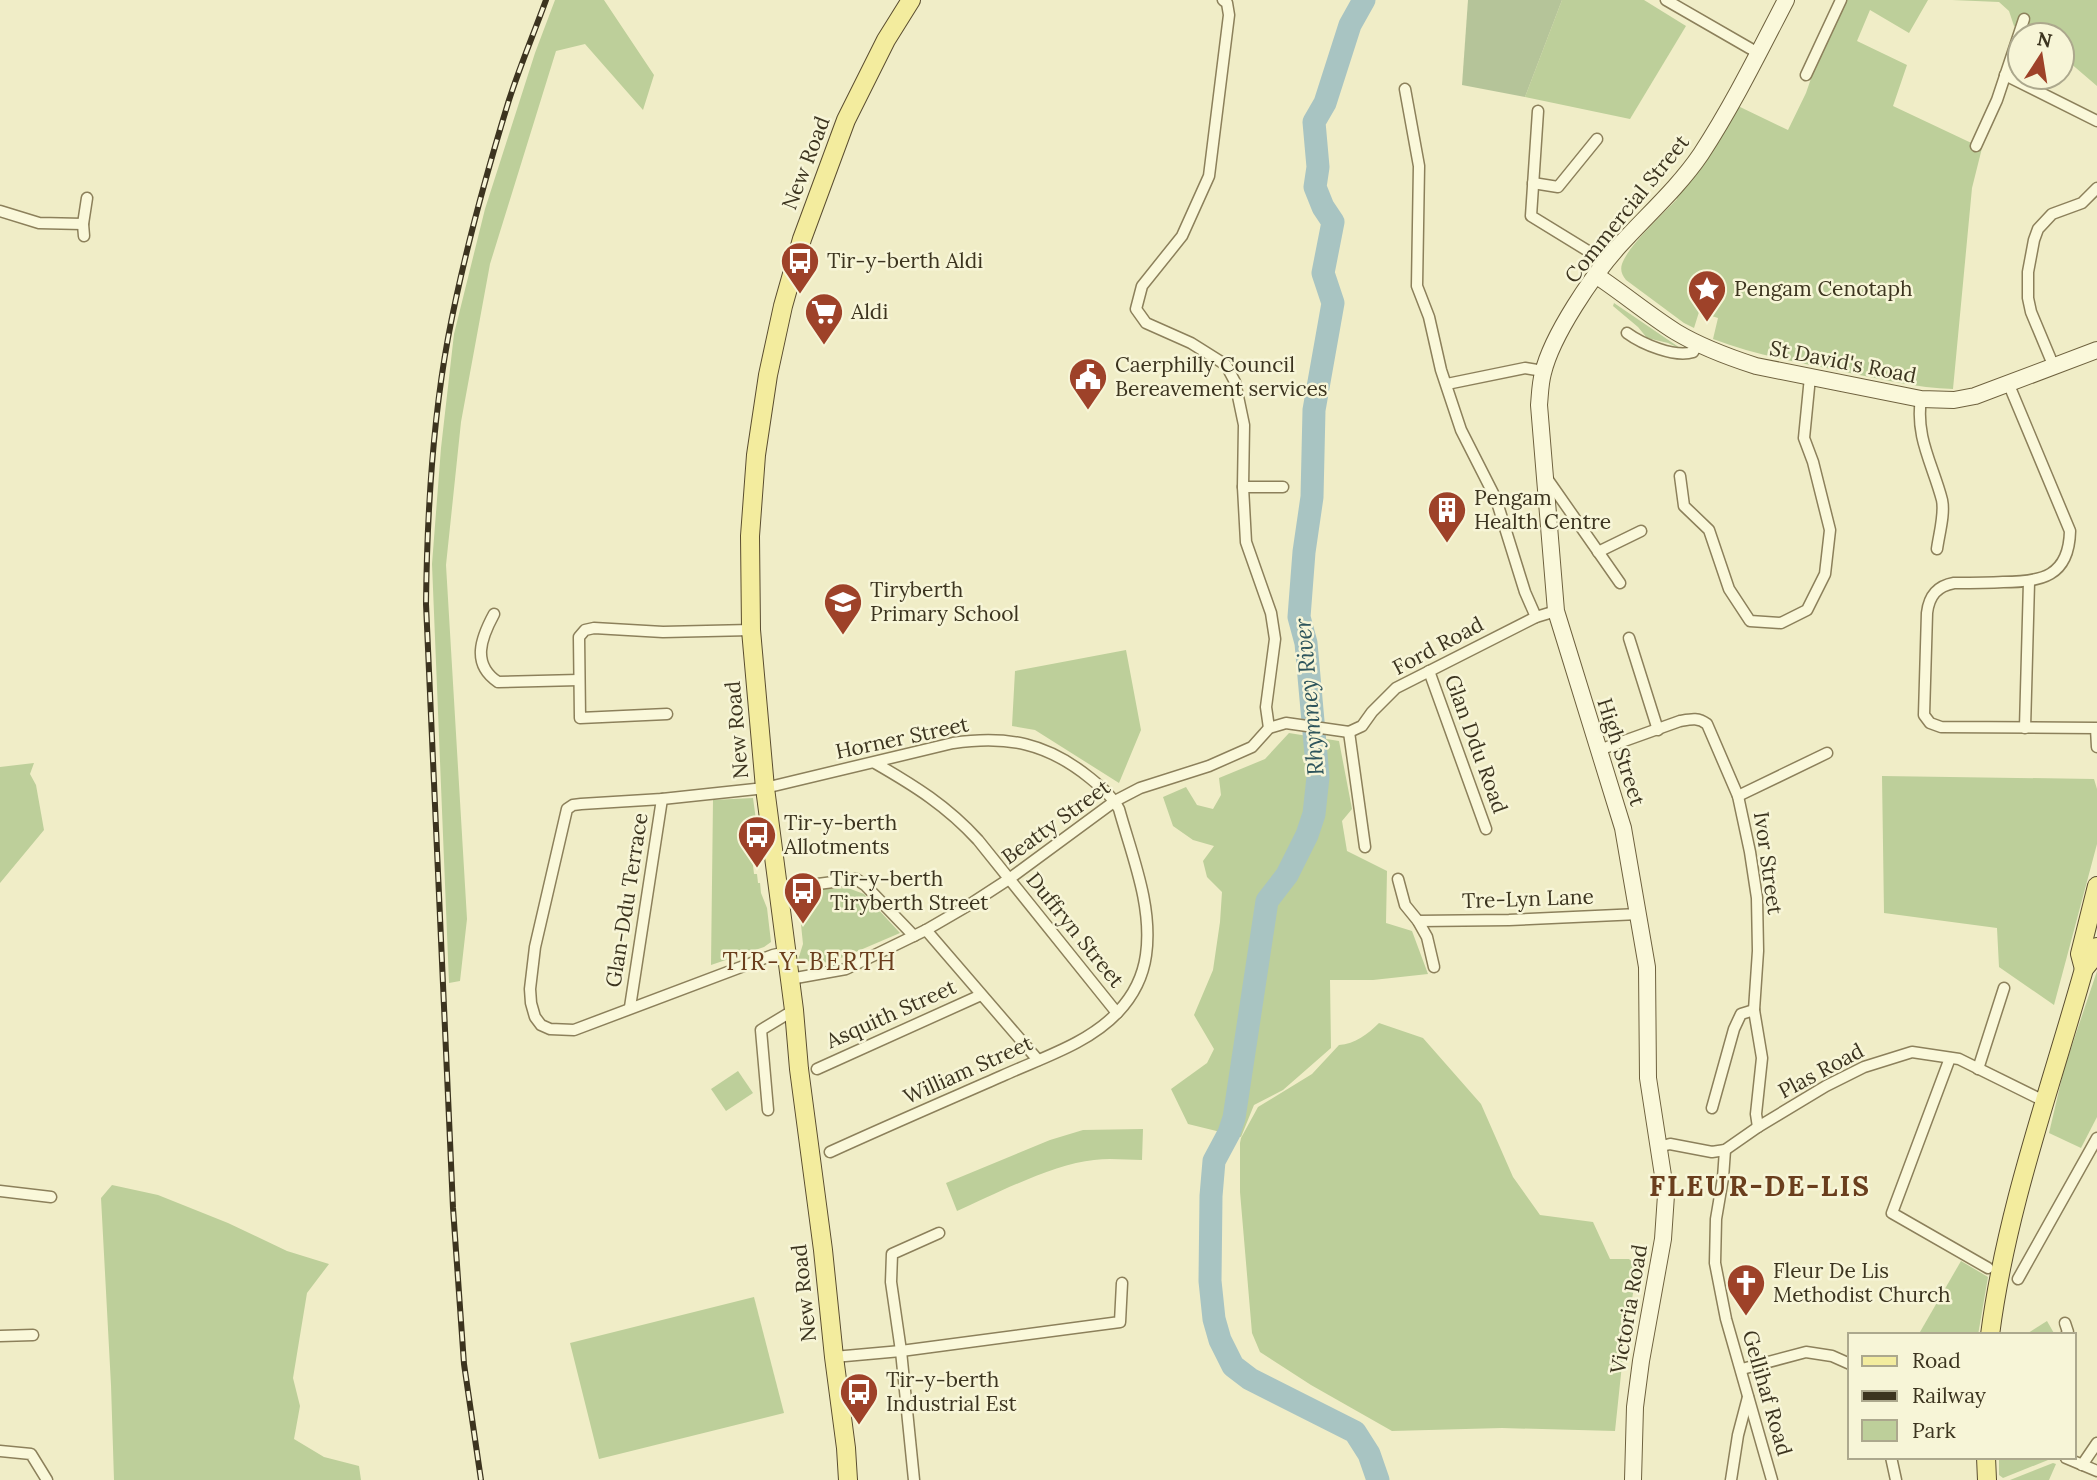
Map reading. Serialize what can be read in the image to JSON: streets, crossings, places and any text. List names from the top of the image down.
{
  "streets": {
    "main road": [
      "New Road",
      "Commercial Street",
      "St David's Road",
      "High Street",
      "Victoria Road"
    ],
    "street": [
      "Ford Road",
      "Horner Street",
      "Glan Ddu Road",
      "Beatty Street",
      "Ivor Street",
      "Tre-Lyn Lane",
      "Glan-Ddu Terrace",
      "Duffryn Street",
      "Asquith Street",
      "William Street",
      "Plas Road",
      "Gellihaf Road"
    ]
  },
  "crossings": [
    ["New Road", "Horner Street"],
    ["New Road", "Beatty Street"],
    ["Commercial Street", "St David's Road"],
    ["Commercial Street", "High Street"],
    ["Ford Road", "Glan Ddu Road"],
    ["Ford Road", "High Street"],
    ["Ford Road", "Beatty Street"],
    ["Horner Street", "Beatty Street"],
    ["Horner Street", "Glan-Ddu Terrace"],
    ["Horner Street", "Duffryn Street"],
    ["Horner Street", "William Street"],
    ["High Street", "Ivor Street"],
    ["High Street", "Tre-Lyn Lane"],
    ["High Street", "Victoria Road"],
    ["Beatty Street", "Duffryn Street"],
    ["Beatty Street", "William Street"],
    ["Ivor Street", "Plas Road"],
    ["Duffryn Street", "William Street"],
    ["Plas Road", "Gellihaf Road"]
  ],
  "districts": ["TIR-Y-BERTH", "FLEUR-DE-LIS"],
  "water": ["Rhymney River"],
  "places": {
    "bus stop": [
      "Tir-y-berth Aldi",
      "Tir-y-berth Allotments",
      "Tir-y-berth Tiryberth Street",
      "Tir-y-berth Industrial Est"
    ],
    "place": ["Pengam Cenotaph"],
    "supermarket": ["Aldi"],
    "public building": ["Caerphilly Council Bereavement services"],
    "building": ["Pengam Health Centre"],
    "school or university": ["Tiryberth Primary School"],
    "church": ["Fleur De Lis Methodist Church"]
  },
  "legend": ["Road", "Railway", "Park"],
  "north": "top"
}
